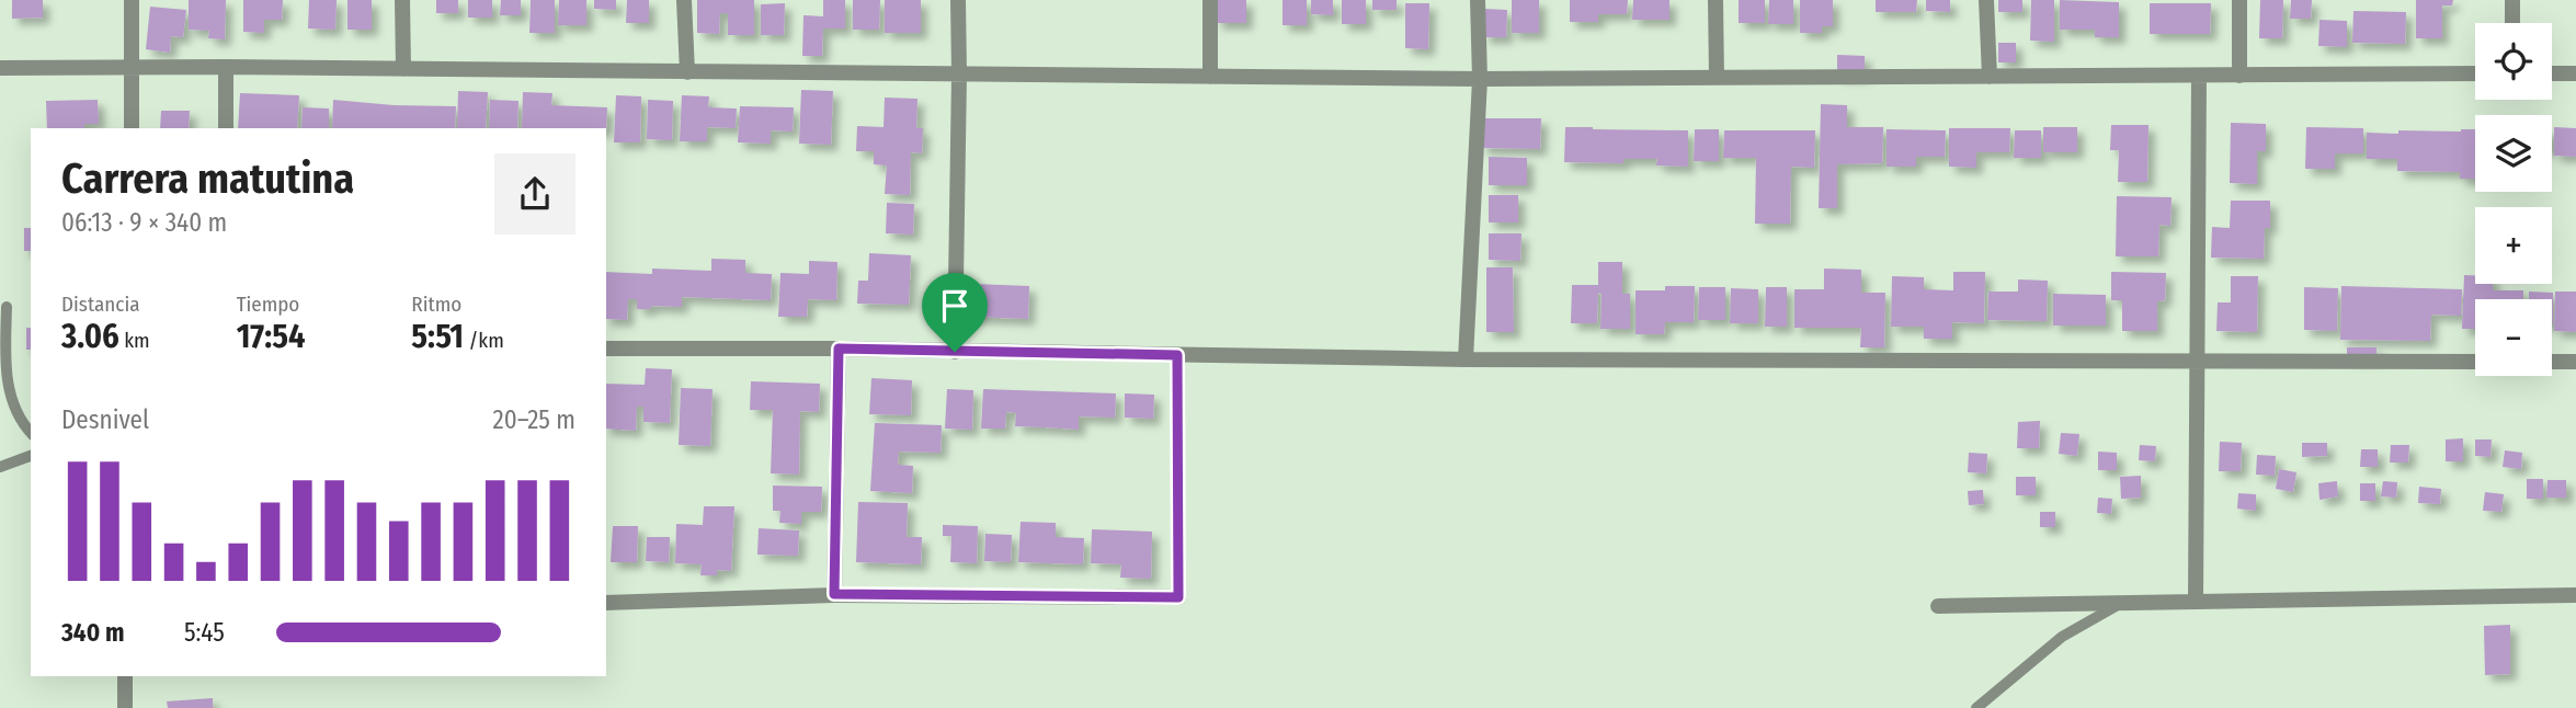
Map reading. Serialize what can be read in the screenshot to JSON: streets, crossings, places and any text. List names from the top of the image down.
{
  "page": {
    "map_buttons": ["+", "−"],
    "heading": ["Carrera matutina", "06:13 · 9 × 340 m"],
    "stats": [
      ["Distancia", "3.06 km"],
      ["Tiempo", "17:54"],
      ["Ritmo", "5:51 /km"]
    ],
    "chart": ["Desnivel", "20–25 m"],
    "list": [
      {
        "name": "340 m",
        "note": "5:45"
      }
    ]
  }
}
